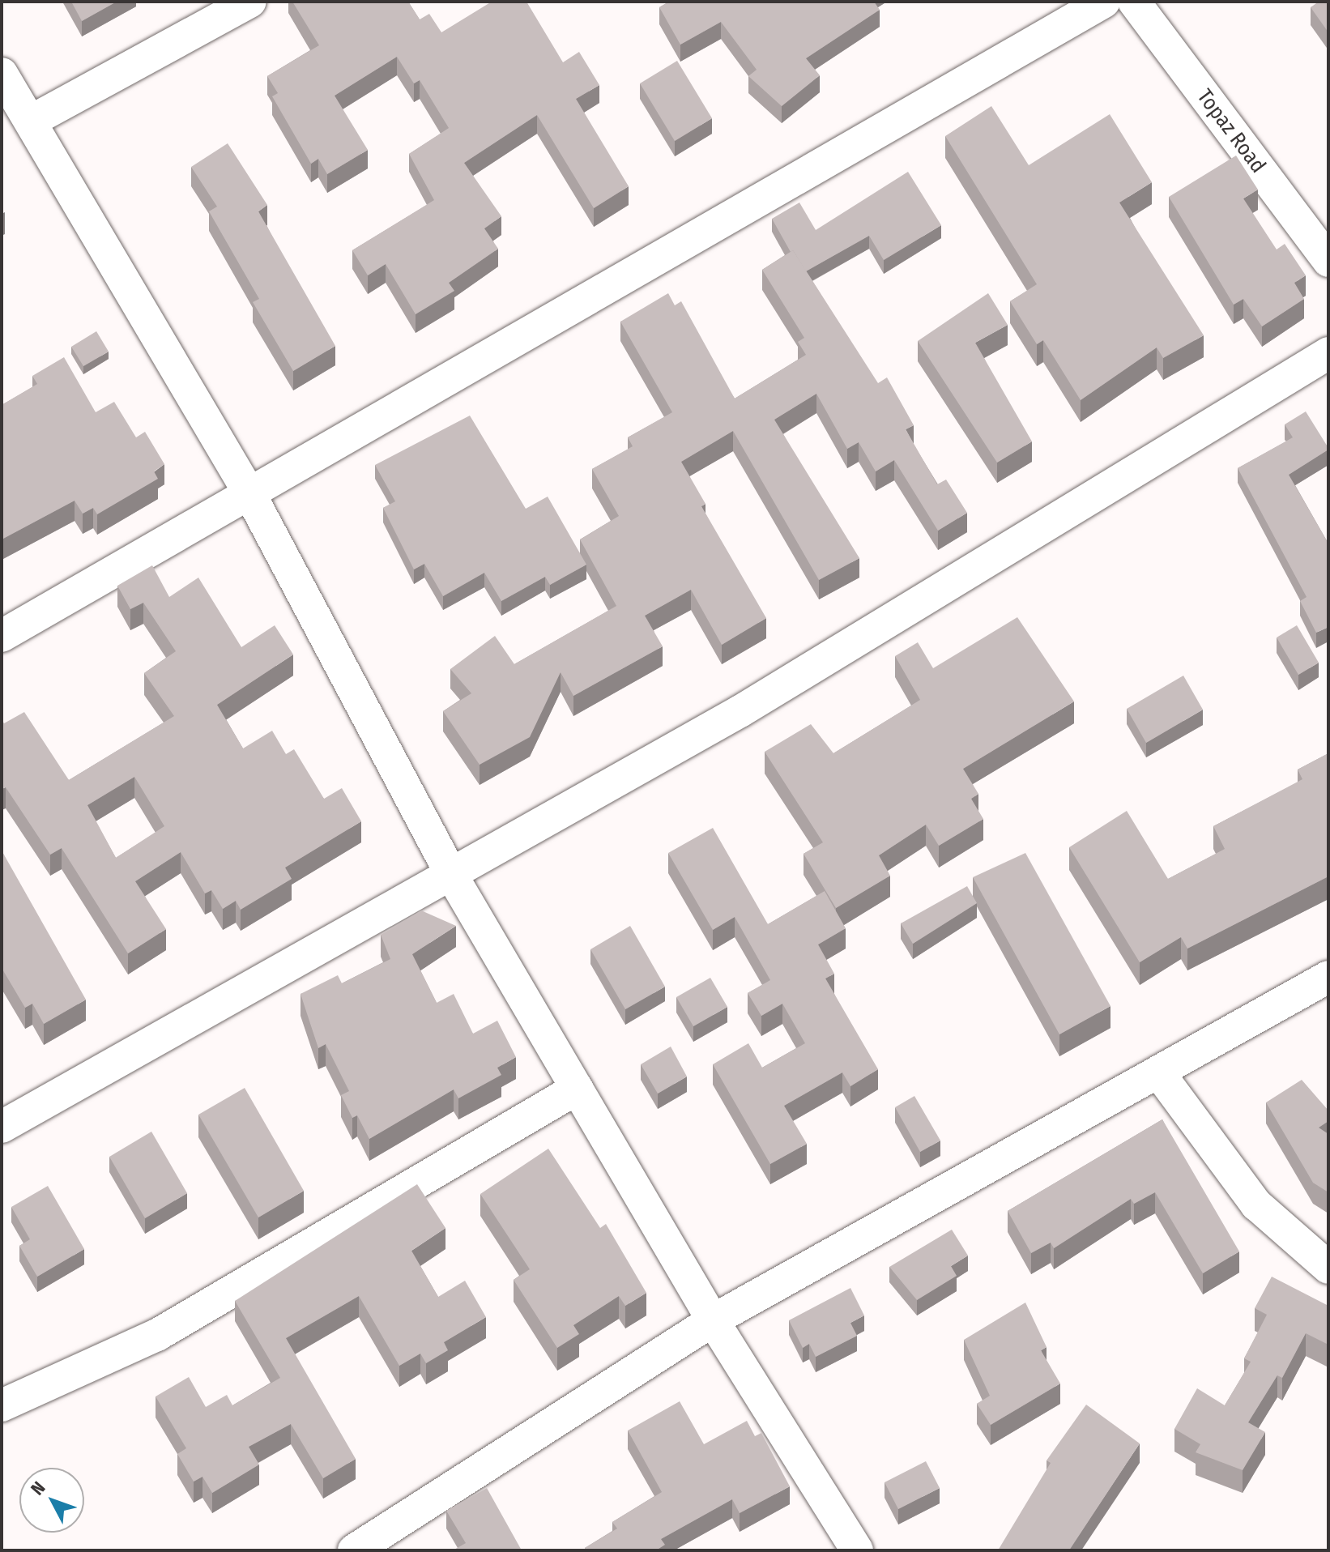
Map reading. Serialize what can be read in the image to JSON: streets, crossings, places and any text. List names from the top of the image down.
{
  "streets": {
    "street": ["Topaz Road"]
  },
  "north": "top left"
}
